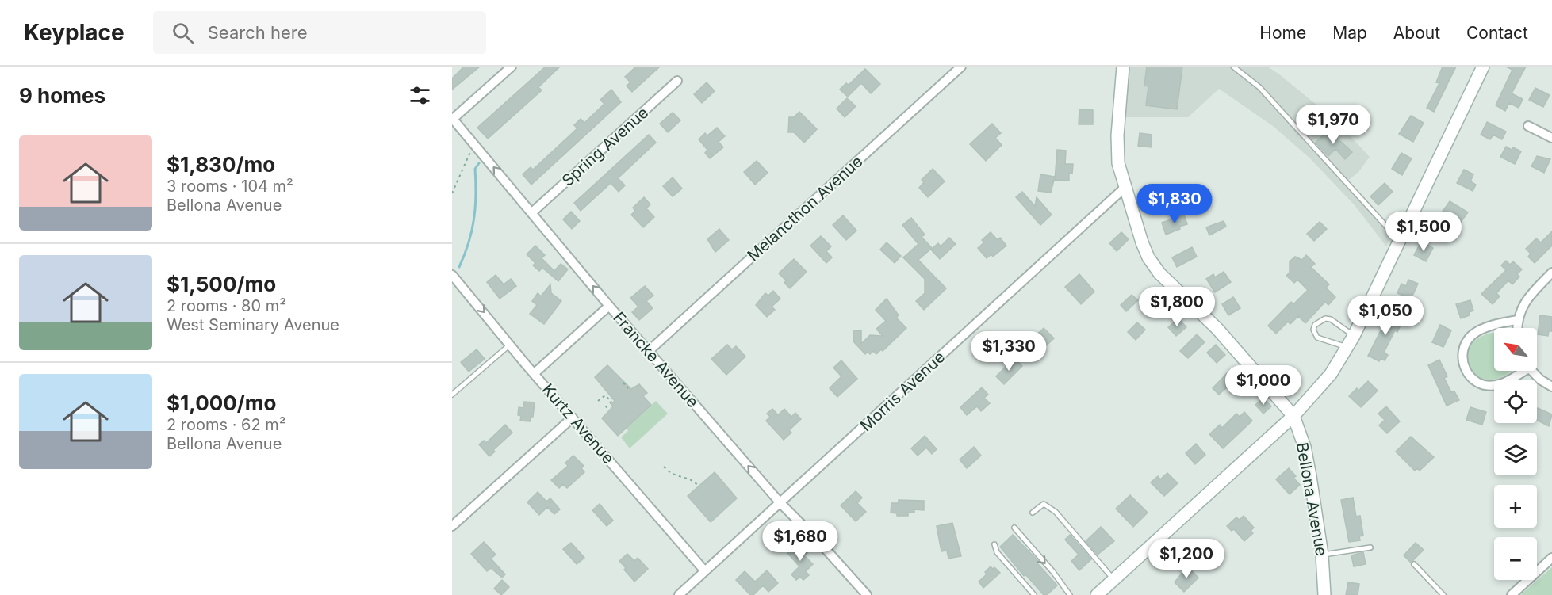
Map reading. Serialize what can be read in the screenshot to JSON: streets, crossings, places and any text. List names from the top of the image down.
{
  "streets": {
    "main road": ["Bellona Avenue"],
    "street": [
      "Spring Avenue",
      "Melancthon Avenue",
      "Francke Avenue",
      "Morris Avenue",
      "Kurtz Avenue"
    ]
  },
  "crossings": [
    ["Spring Avenue", "Francke Avenue"],
    ["Melancthon Avenue", "Francke Avenue"],
    ["Francke Avenue", "Morris Avenue"],
    ["Morris Avenue", "Kurtz Avenue"],
    ["Morris Avenue", "Bellona Avenue"]
  ],
  "one_way": ["Francke Avenue"],
  "north": "top left",
  "page": {
    "header": "Keyplace",
    "search": "Search here",
    "nav": [
      "Home",
      "Map",
      "About",
      "Contact"
    ],
    "heading": "9 homes",
    "price": [
      "$1,970",
      "$1,830",
      "$1,500",
      "$1,800",
      "$1,050",
      "$1,330",
      "$1,000",
      "$1,680",
      "$1,200"
    ],
    "list": [
      {
        "name": "$1,830/mo",
        "note": "3 rooms · 104 m² · Bellona Avenue"
      },
      {
        "name": "$1,500/mo",
        "note": "2 rooms · 80 m² · West Seminary Avenue"
      },
      {
        "name": "$1,000/mo",
        "note": "2 rooms · 62 m² · Bellona Avenue"
      }
    ],
    "map_buttons": ["+", "−"]
  }
}
